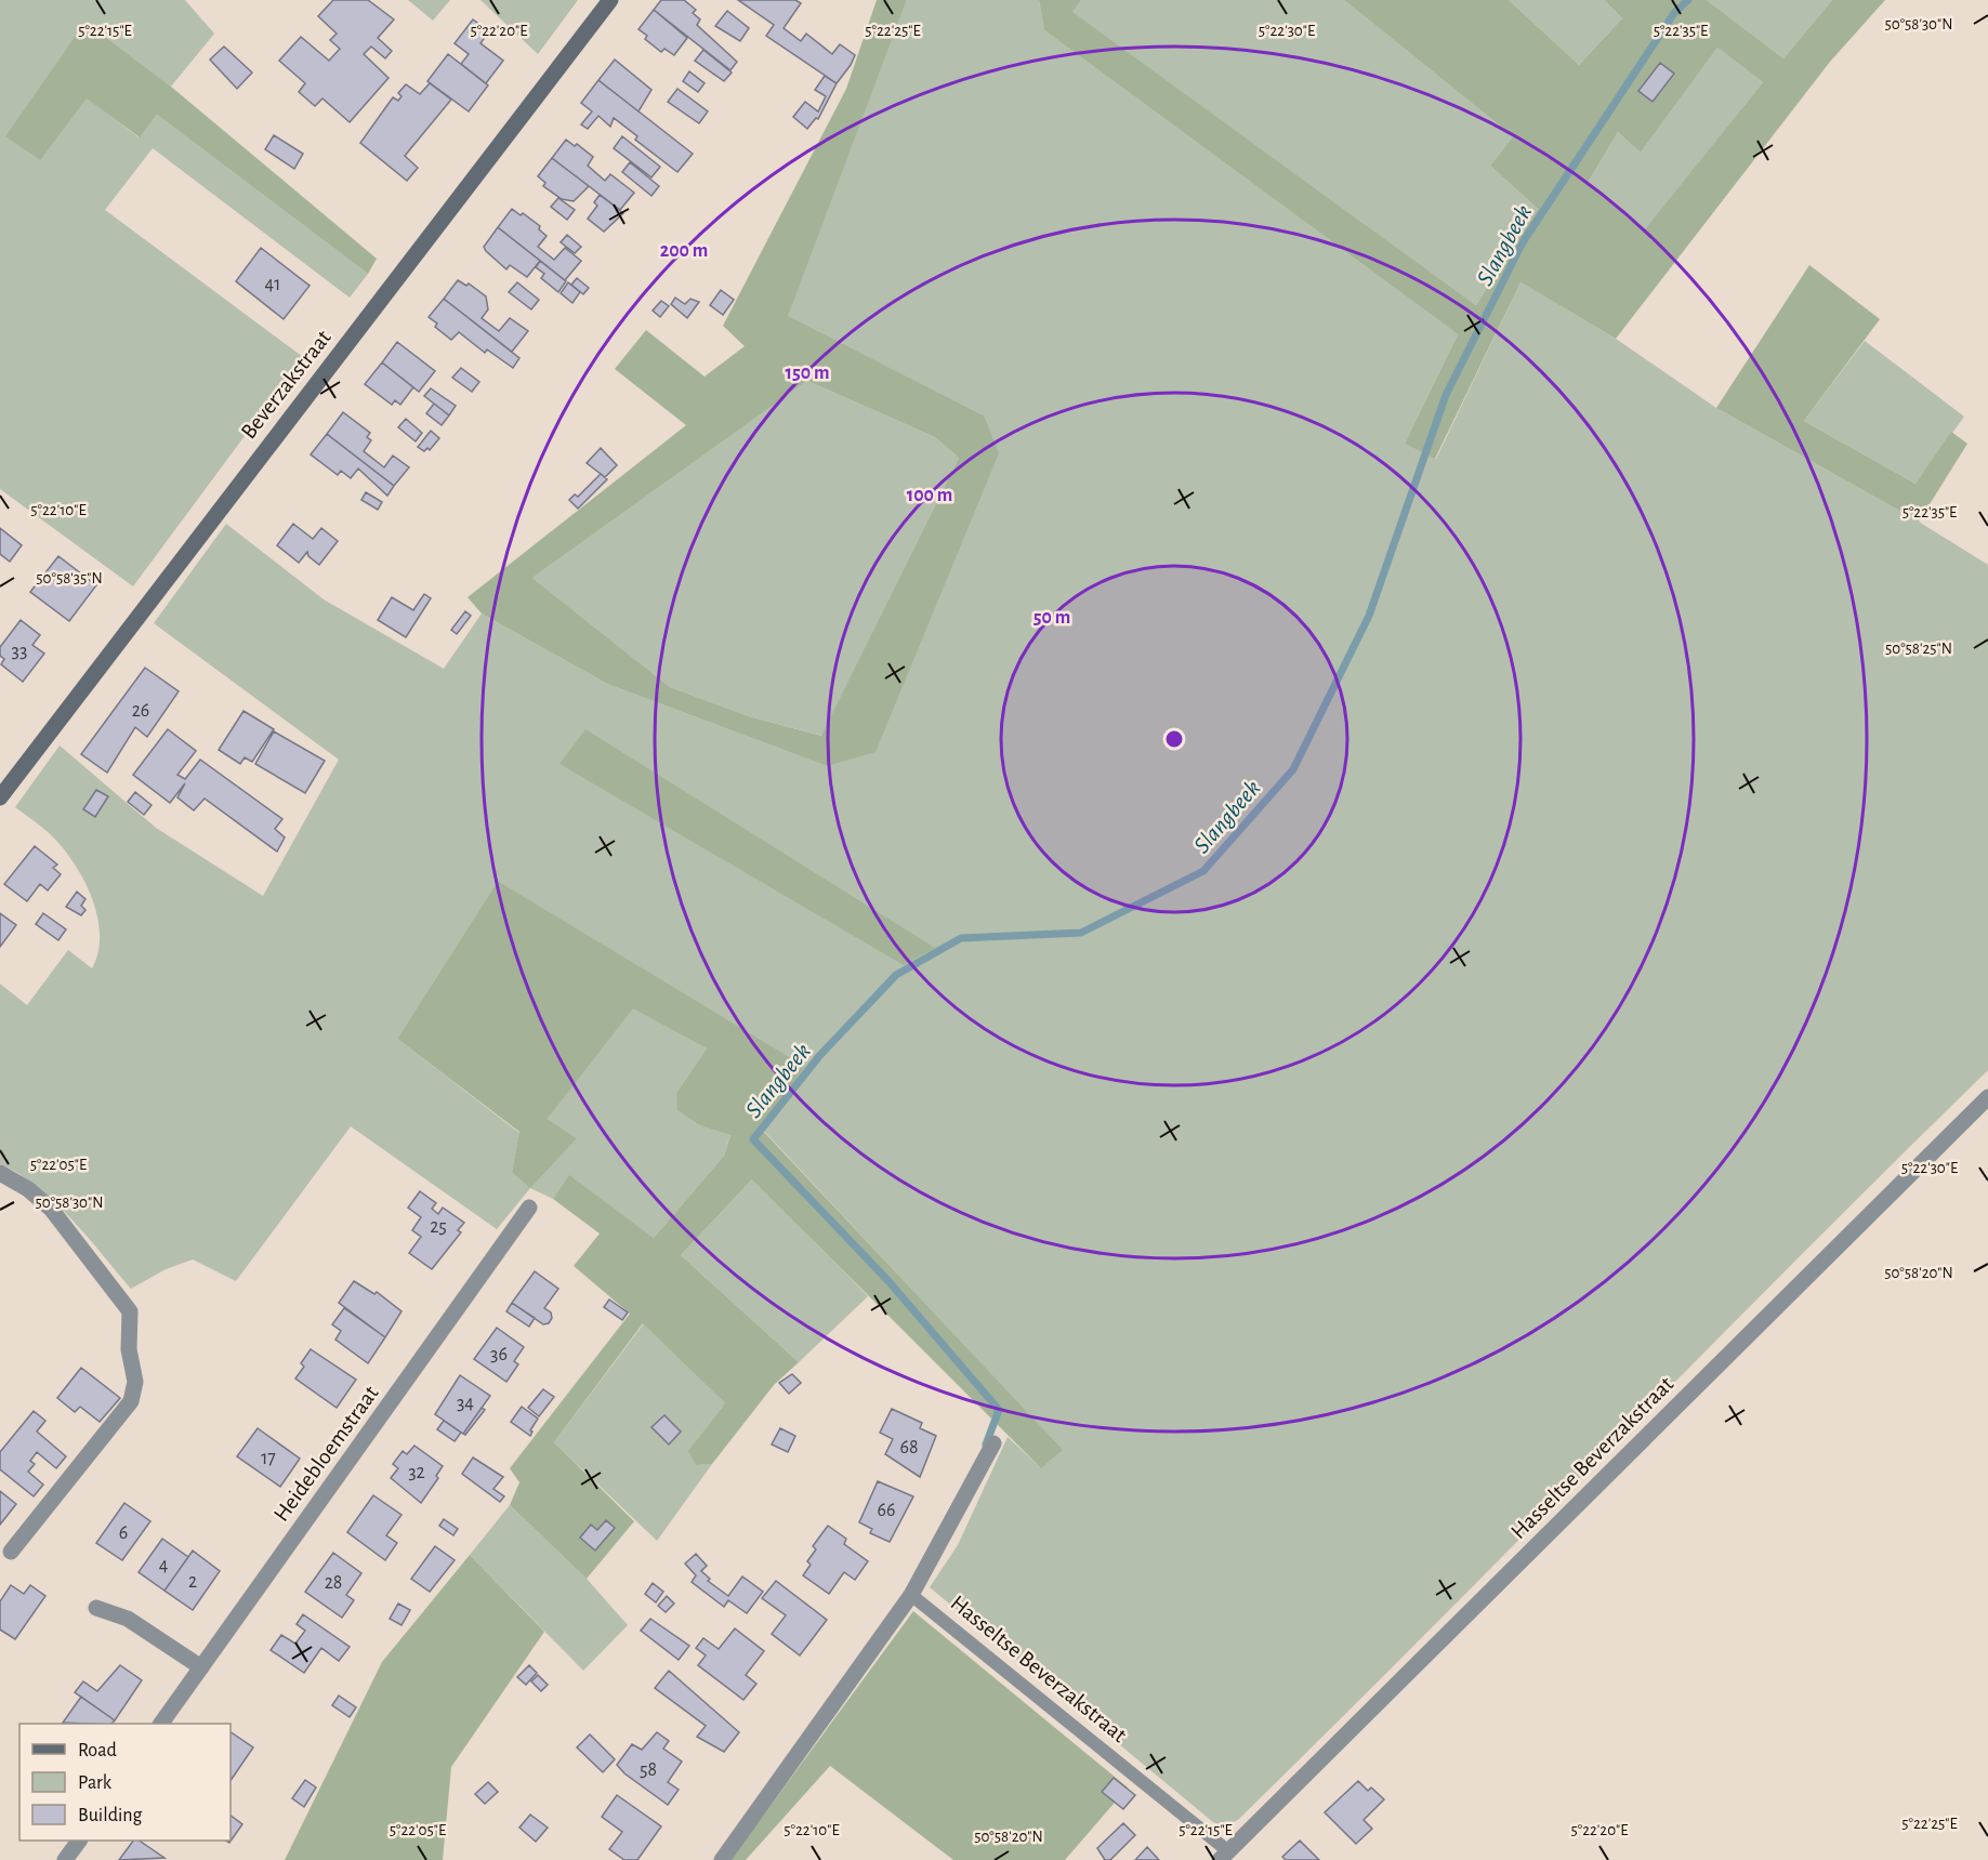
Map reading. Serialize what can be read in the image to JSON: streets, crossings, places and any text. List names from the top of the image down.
{
  "streets": {
    "street": ["Beverzakstraat", "Heidebloemstraat", "Hasseltse Beverzakstraat"]
  },
  "water": ["Slangbeek"],
  "house_numbers": [
    "41",
    "33",
    "26",
    "25",
    "36",
    "34",
    "68",
    "17",
    "32",
    "66",
    "6",
    "4",
    "2",
    "28",
    "58"
  ],
  "legend": ["Road", "Park", "Building"],
  "coordinates": [
    "50°58'30\"N",
    "5°22'15\"E",
    "5°22'20\"E",
    "5°22'25\"E",
    "5°22'30\"E",
    "5°22'35\"E",
    "5°22'10\"E",
    "50°58'35\"N",
    "50°58'25\"N",
    "5°22'05\"E",
    "50°58'20\"N"
  ],
  "rings": [
    "200 m",
    "150 m",
    "100 m",
    "50 m"
  ]
}
